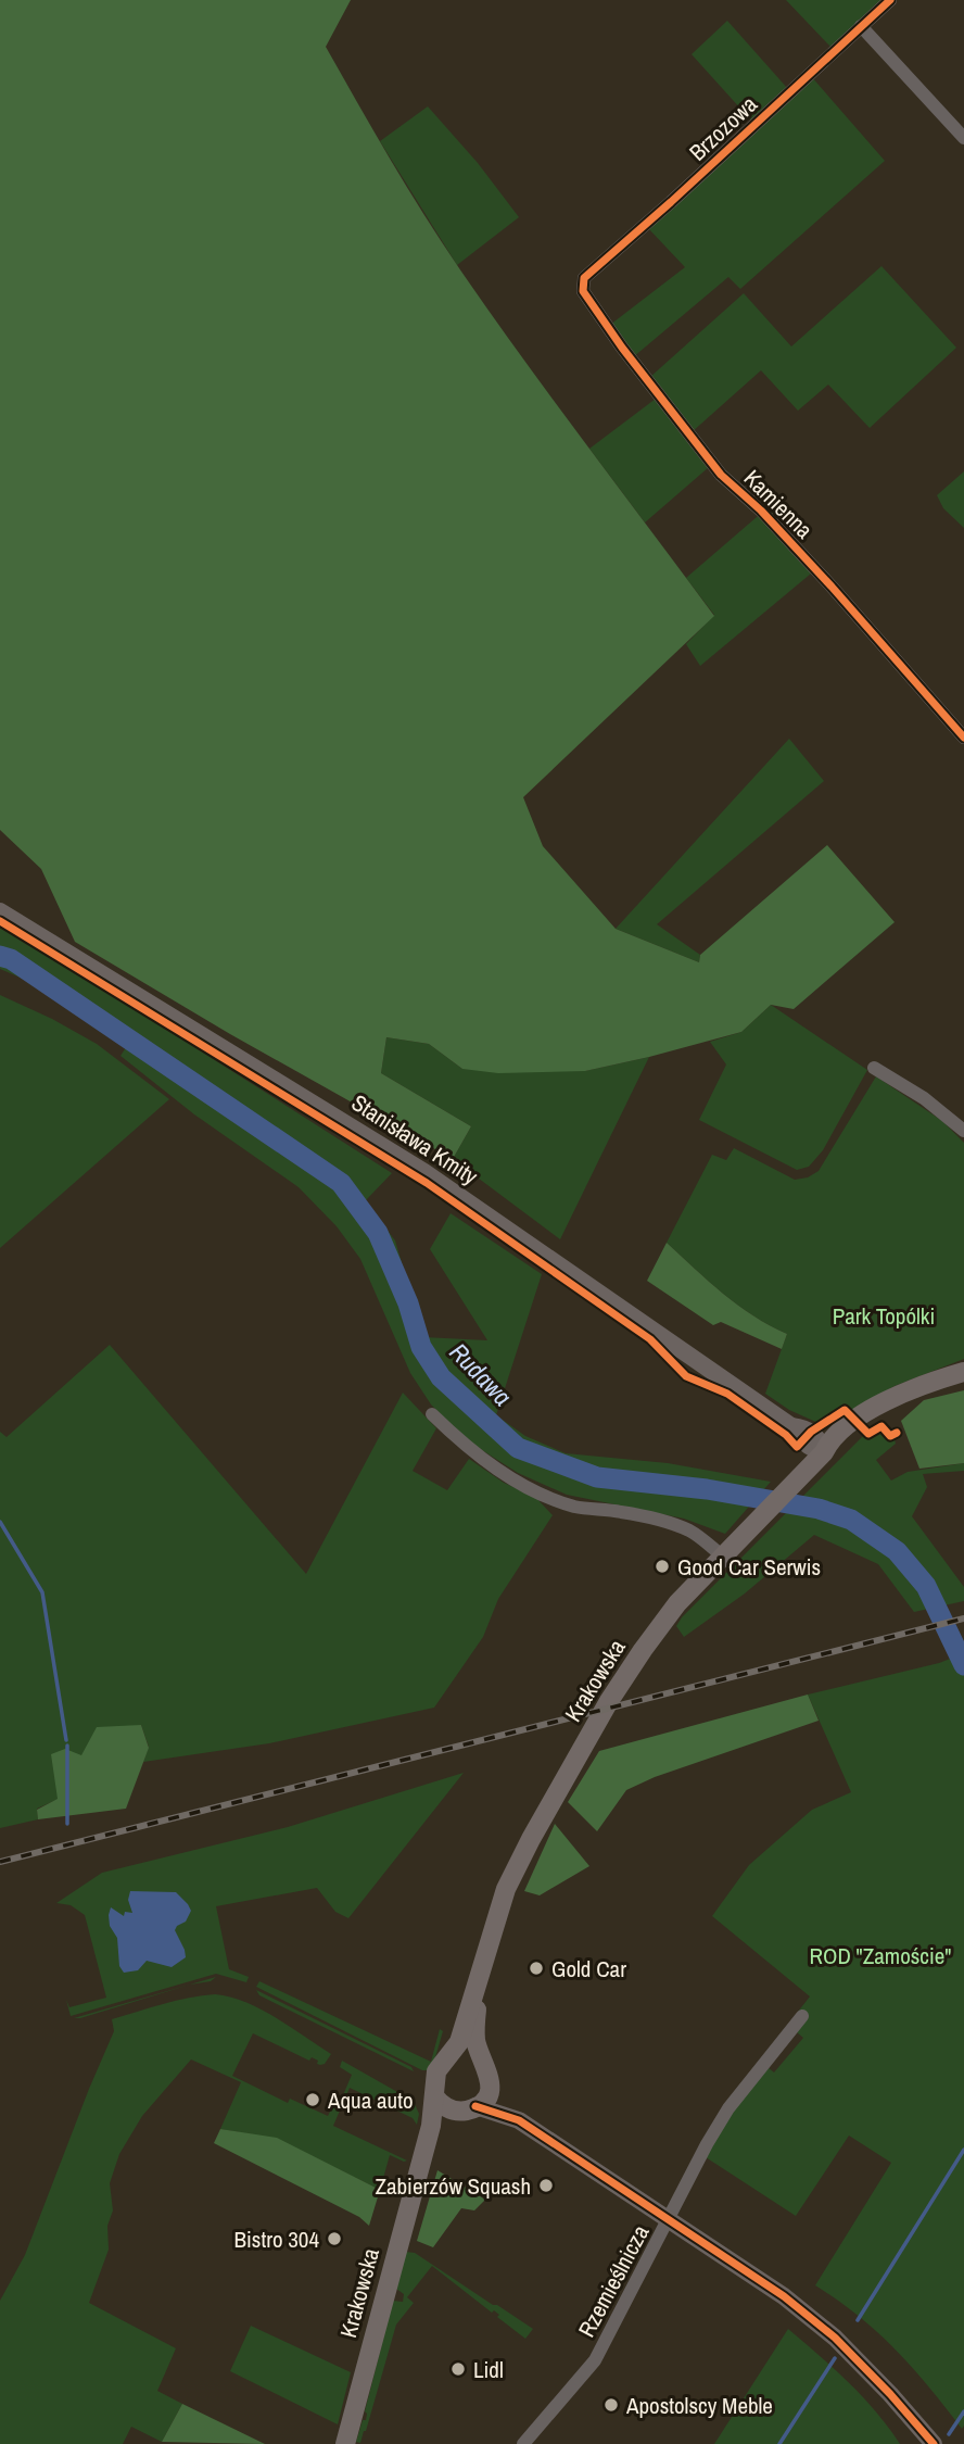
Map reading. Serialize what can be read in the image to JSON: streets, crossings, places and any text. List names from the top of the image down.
{
  "streets": {
    "main road": ["Stanisława Kmity", "Krakowska"],
    "street": ["Brzozowa", "Kamienna", "Rzemieślnicza"]
  },
  "crossings": [
    ["Brzozowa", "Kamienna"],
    ["Stanisława Kmity", "Krakowska"]
  ],
  "water": ["Rudawa"],
  "parks": ["Park Topólki", "ROD \"Zamoście\""],
  "places": [
    "Good Car Serwis",
    "Gold Car",
    "Aqua auto",
    "Zabierzów Squash",
    "Bistro 304",
    "Lidl",
    "Apostolscy Meble"
  ]
}
